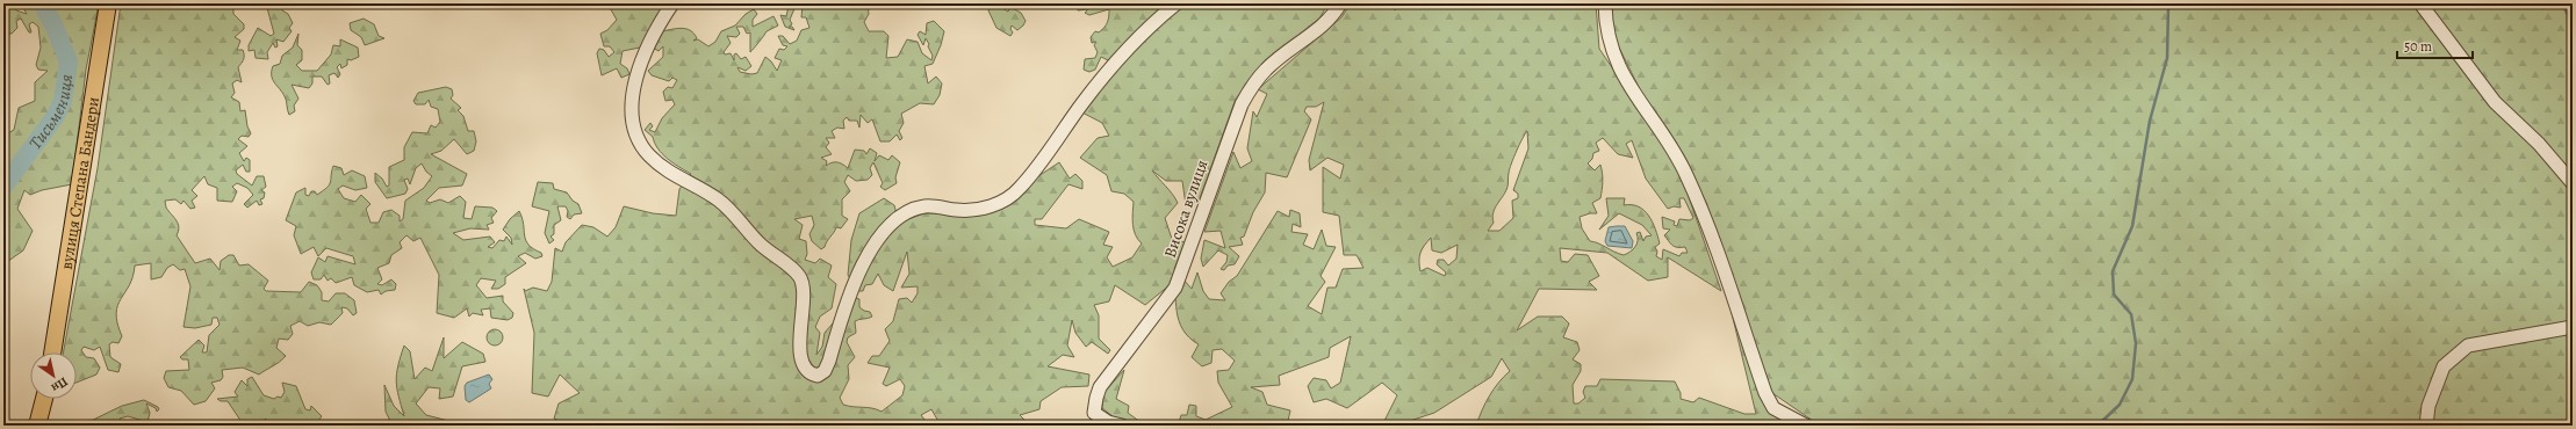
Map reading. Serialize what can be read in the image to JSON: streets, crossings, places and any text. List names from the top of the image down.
{
  "streets": {
    "main road": ["вулиця Степана Бандери"],
    "street": ["Висока вулиця"]
  },
  "water": ["Тисьмениця"],
  "scale_bar": "50 m",
  "north": "bottom right"
}
